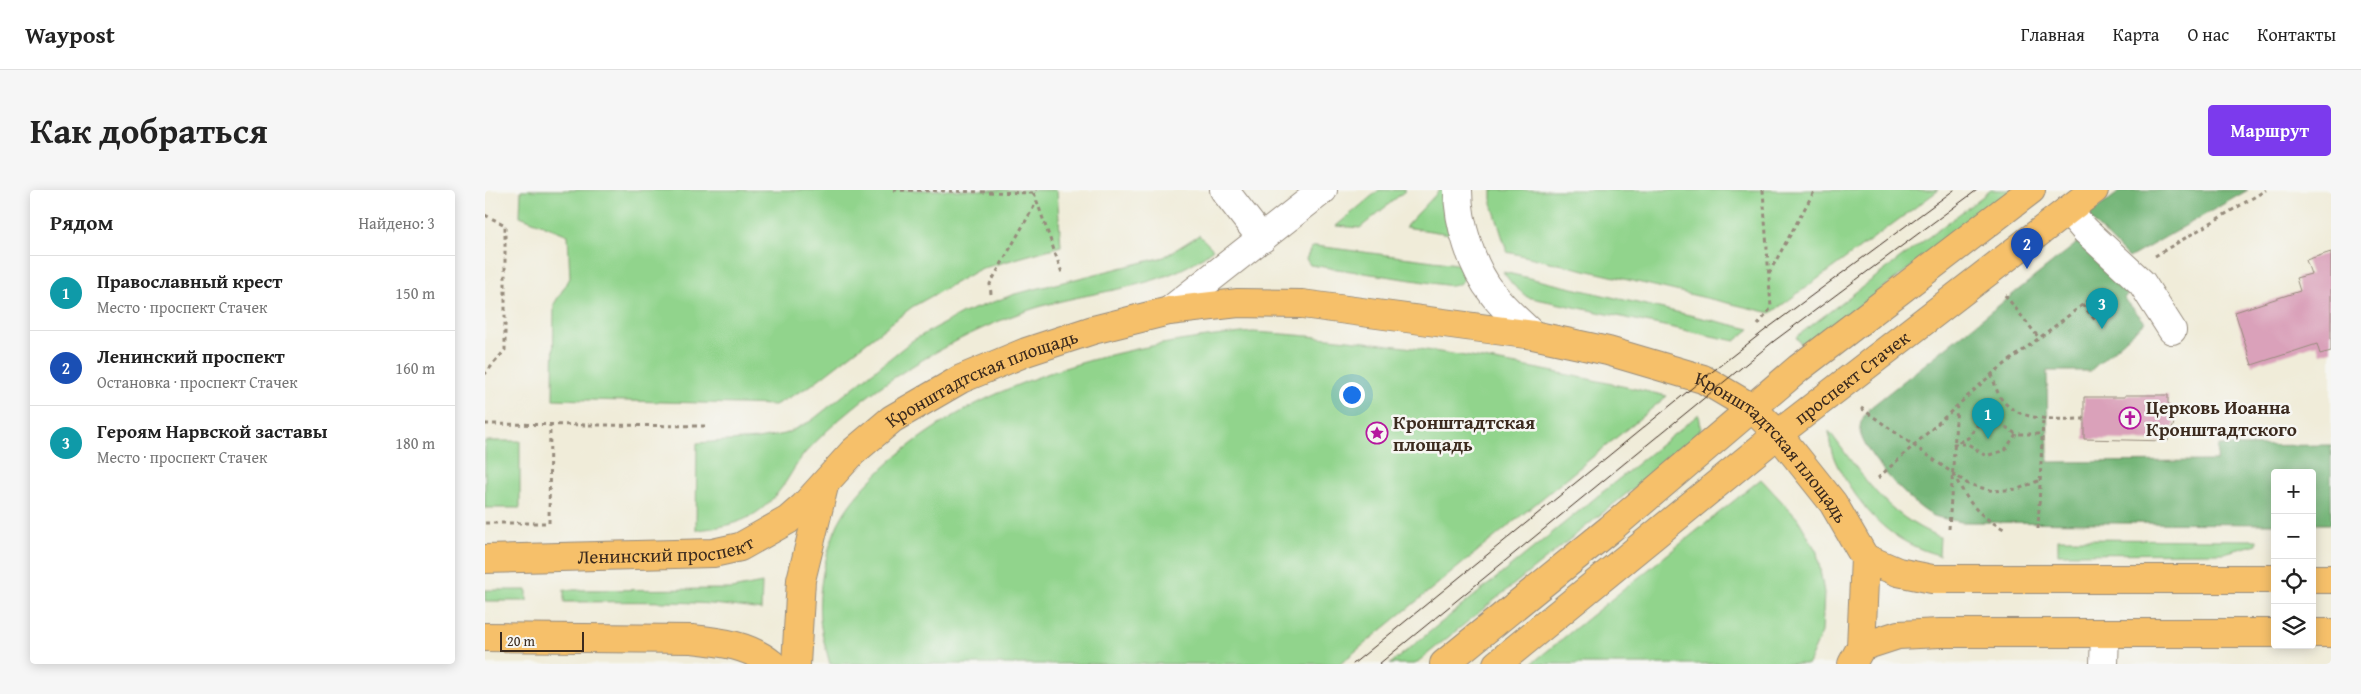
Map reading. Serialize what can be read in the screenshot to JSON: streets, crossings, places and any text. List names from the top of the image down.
{
  "streets": {
    "main road": ["проспект Стачек", "Кронштадтская площадь", "Ленинский проспект"]
  },
  "crossings": [
    ["проспект Стачек", "Кронштадтская площадь"],
    ["Кронштадтская площадь", "Ленинский проспект"]
  ],
  "places": {
    "church": ["Церковь Иоанна Кронштадтского"],
    "place": ["Кронштадтская площадь"]
  },
  "scale_bar": "20 m",
  "page": {
    "header": "Waypost",
    "nav": [
      "Главная",
      "Карта",
      "О нас",
      "Контакты"
    ],
    "title": "Как добраться",
    "buttons": "Маршрут",
    "heading": ["Рядом", "Найдено: 3"],
    "pins": ["2", "3", "1"],
    "list": [
      {
        "mark": "1",
        "name": "Православный крест",
        "note": "Место · проспект Стачек",
        "value": "150 m"
      },
      {
        "mark": "2",
        "name": "Ленинский проспект",
        "note": "Остановка · проспект Стачек",
        "value": "160 m"
      },
      {
        "mark": "3",
        "name": "Героям Нарвской заставы",
        "note": "Место · проспект Стачек",
        "value": "180 m"
      }
    ],
    "map_buttons": ["+", "−"],
    "scale": "20 m"
  }
}
